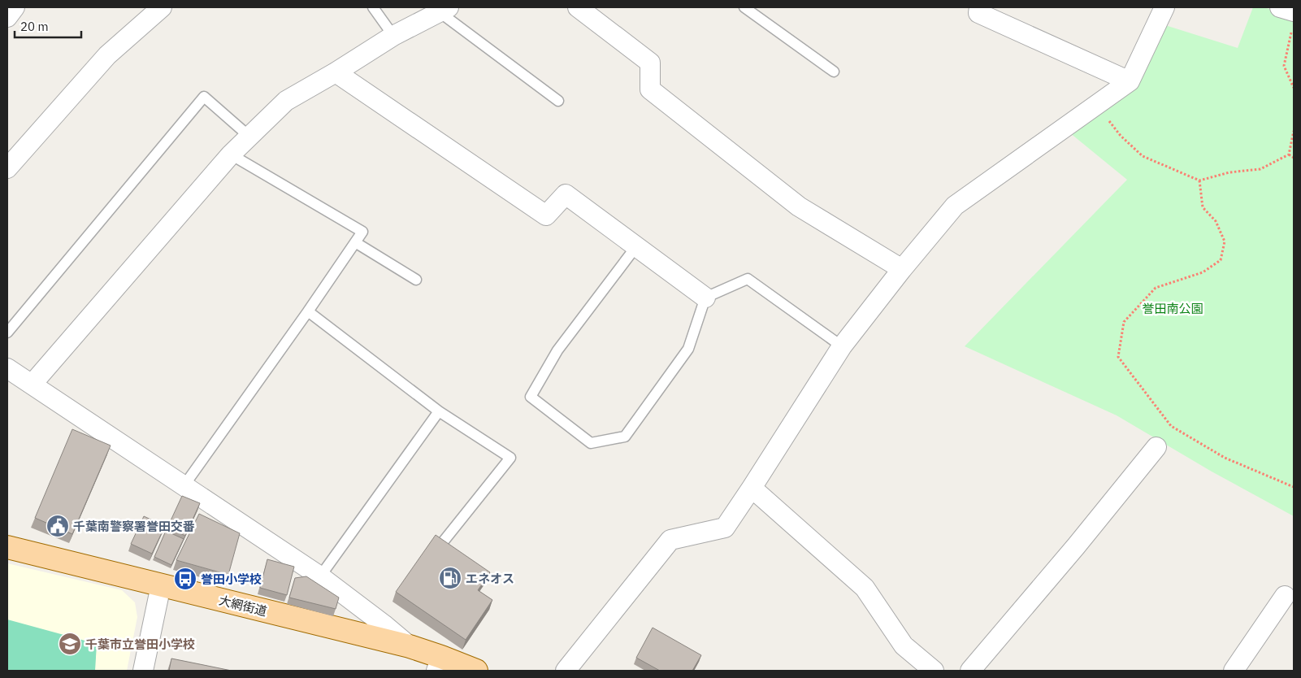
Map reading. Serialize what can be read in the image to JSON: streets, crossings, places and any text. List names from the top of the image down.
{
  "streets": {
    "main road": ["大網街道"]
  },
  "parks": ["誉田南公園"],
  "places": {
    "public building": ["千葉南警察署誉田交番"],
    "fuel station": ["エネオス"],
    "bus stop": ["誉田小学校"],
    "school or university": ["千葉市立誉田小学校"]
  },
  "scale_bar": "20 m"
}
